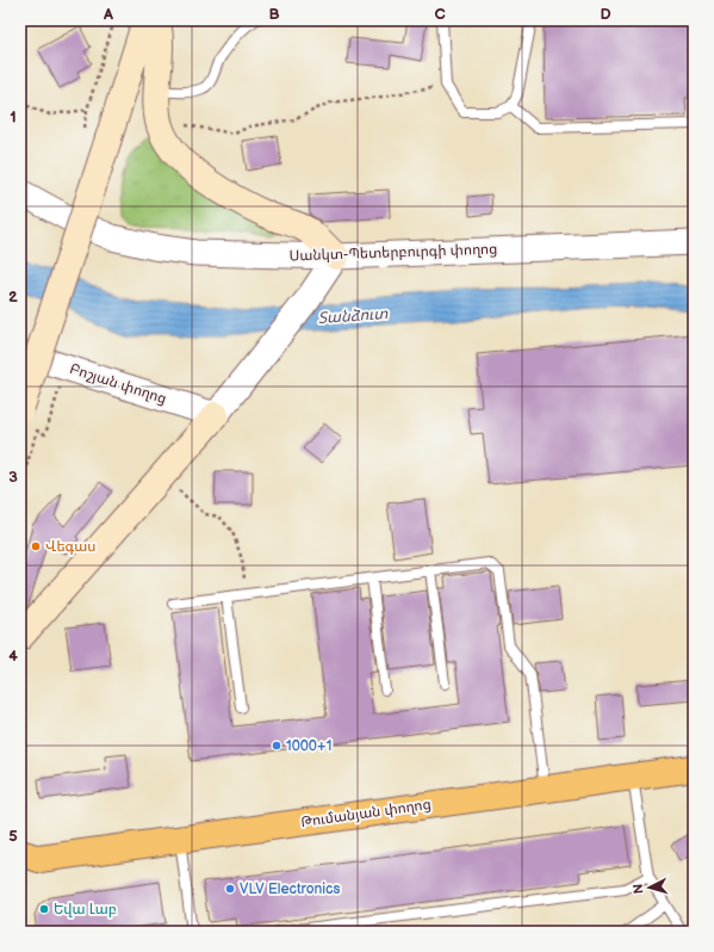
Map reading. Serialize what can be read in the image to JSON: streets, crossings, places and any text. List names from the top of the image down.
{
  "streets": {
    "highway": ["Թումանյան փողոց"],
    "street": ["Սանկտ-Պետերբուրգի փողոց", "Բոշյան փողոց"]
  },
  "water": ["Տանձուտ"],
  "places": [
    "Վեգաս",
    "1000+1",
    "VLV Electronics",
    "Եվա Լաբ"
  ],
  "north": "left",
  "grid": {
    "columns": [
      "A",
      "B",
      "C",
      "D"
    ],
    "rows": [
      "1",
      "2",
      "3",
      "4",
      "5"
    ]
  }
}
